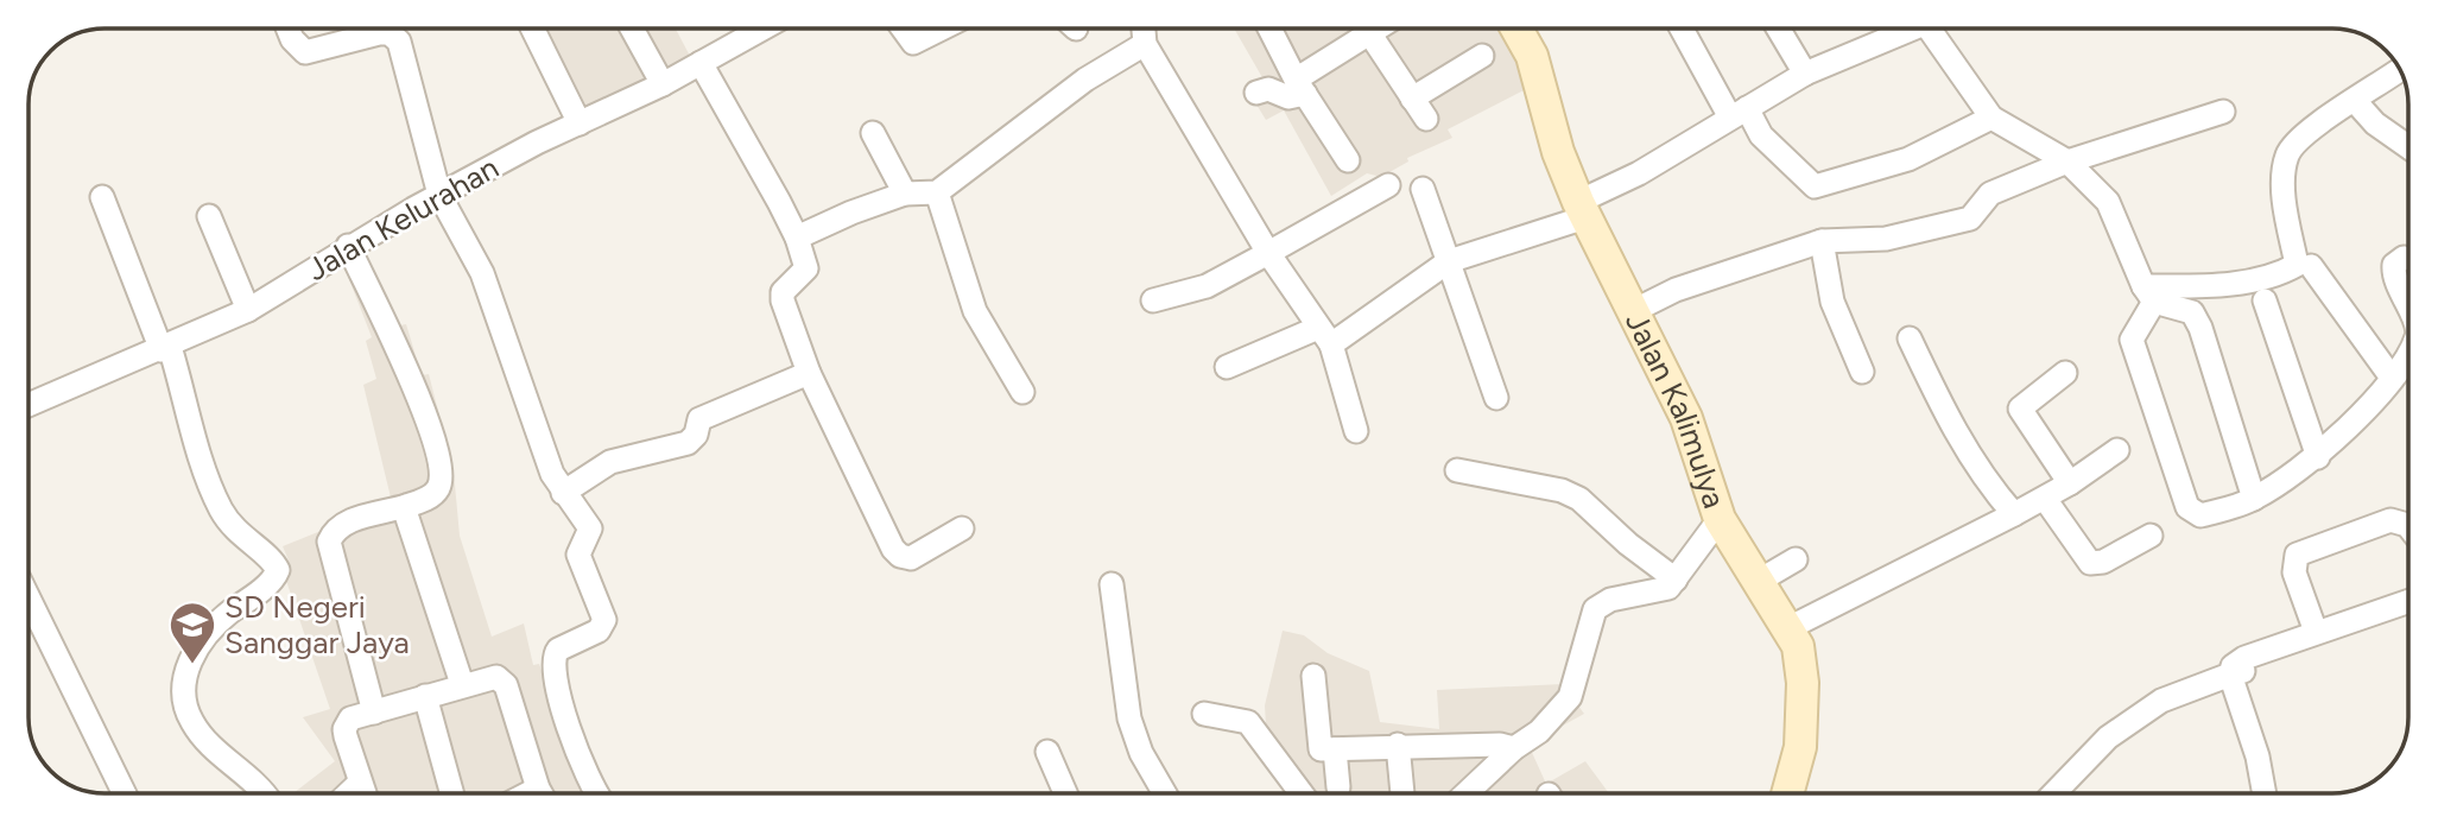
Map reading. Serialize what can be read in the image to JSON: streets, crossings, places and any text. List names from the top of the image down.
{
  "streets": {
    "street": ["Jalan Kelurahan", "Jalan Kalimulya"]
  },
  "places": {
    "school or university": ["SD Negeri Sanggar Jaya"]
  }
}
